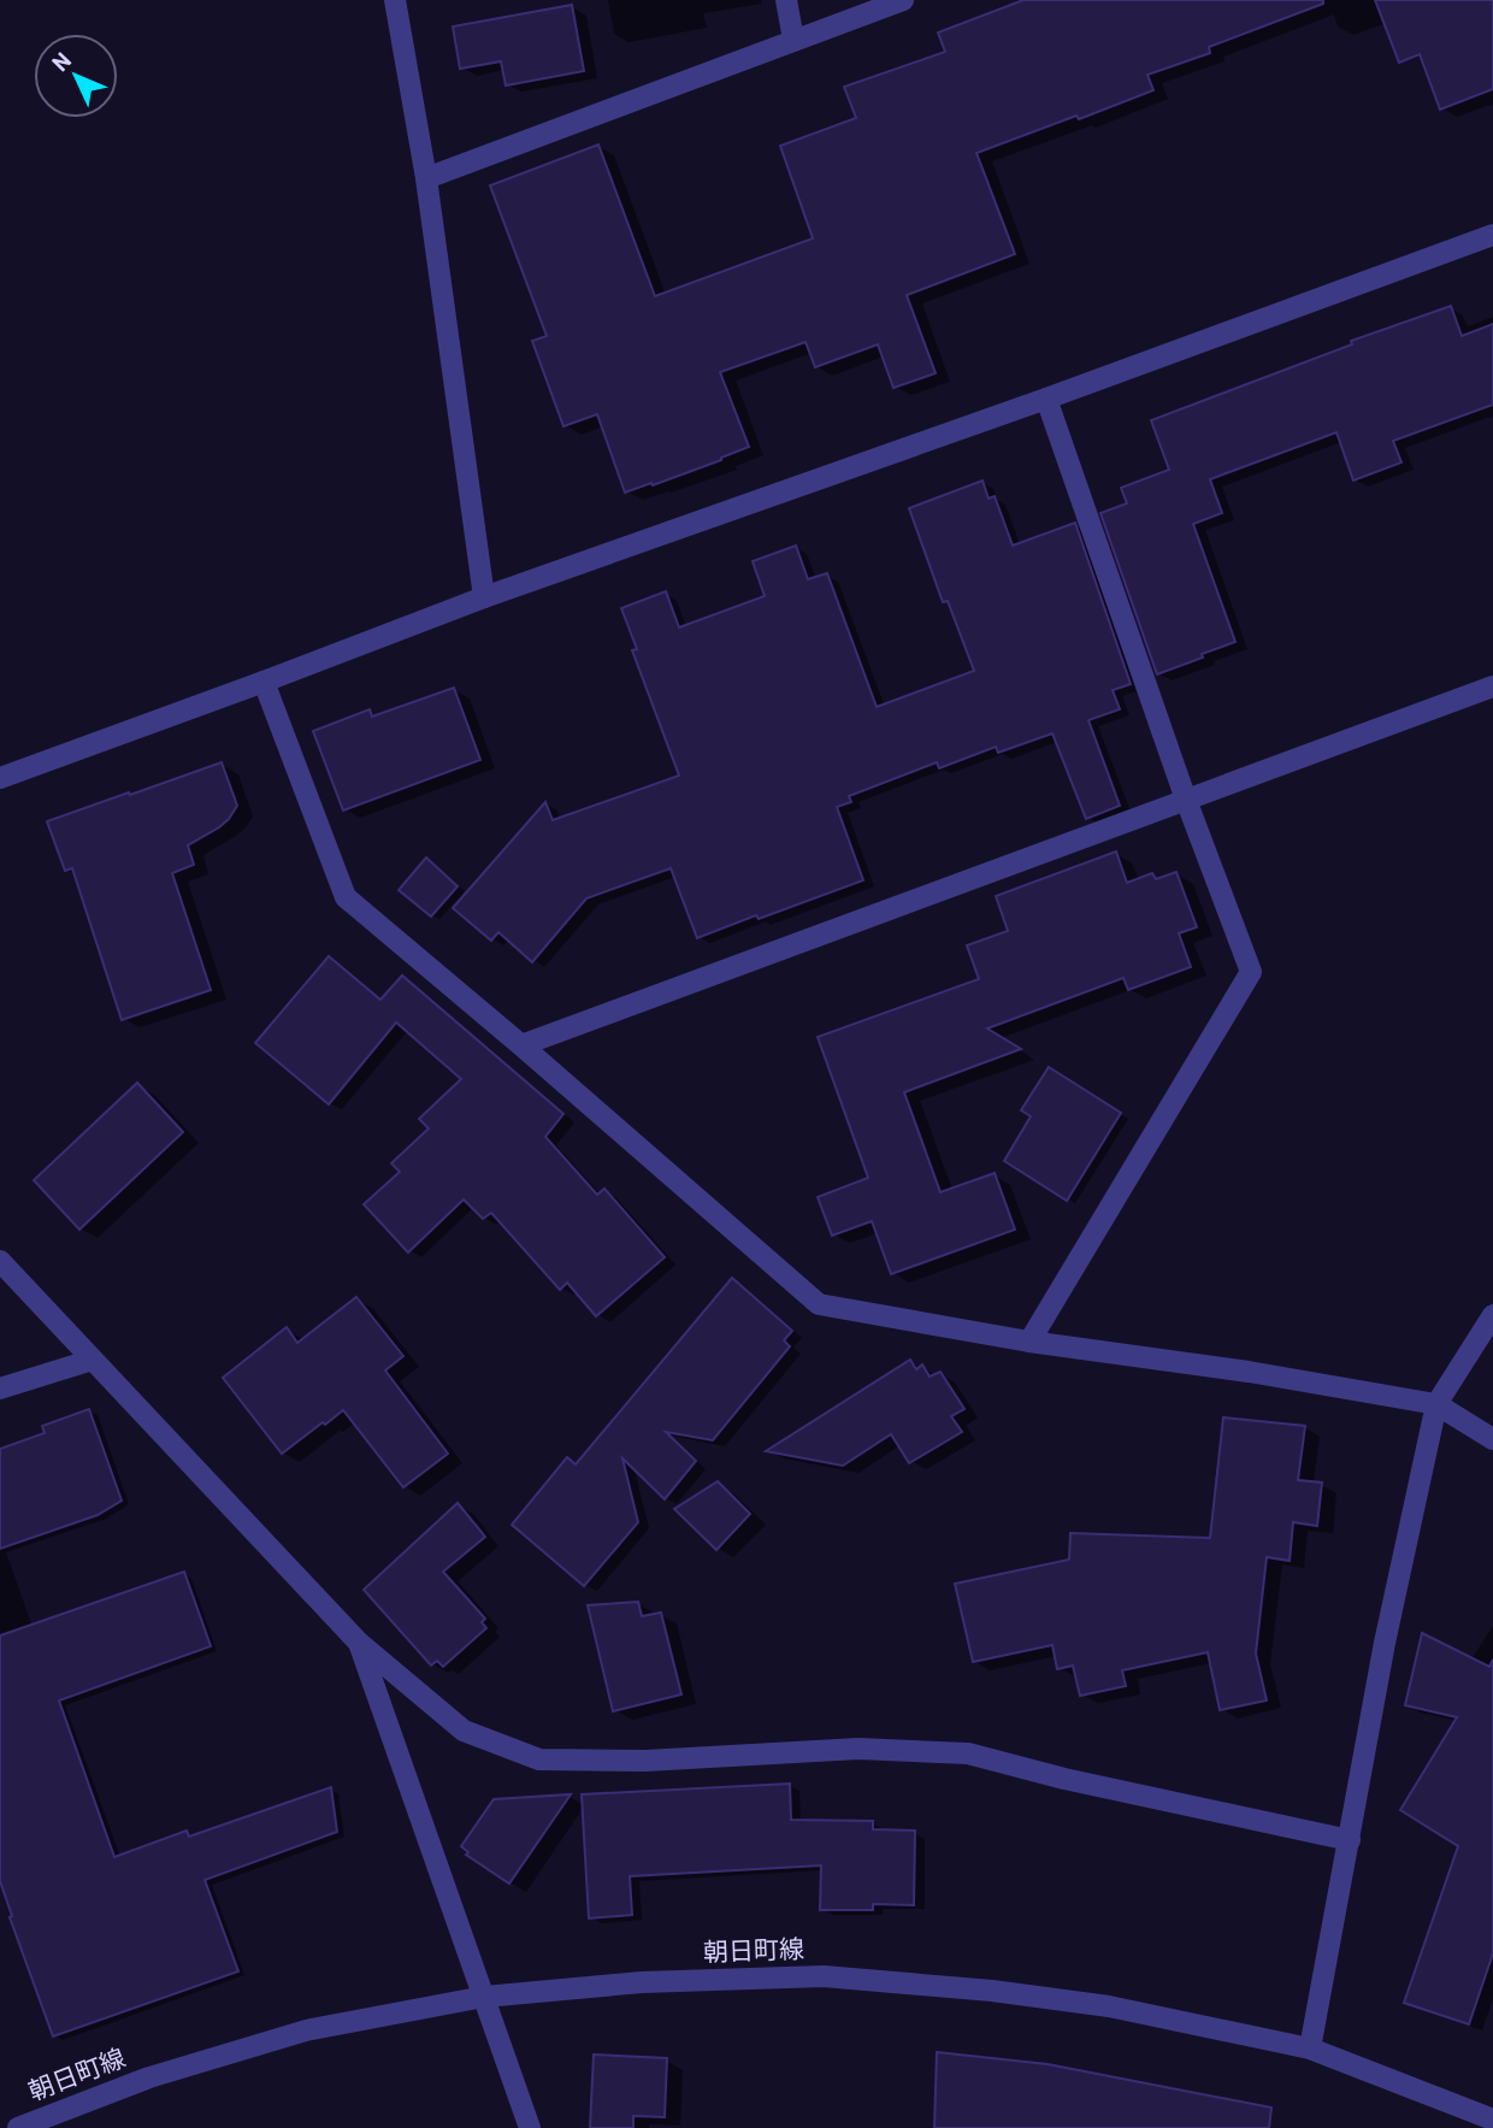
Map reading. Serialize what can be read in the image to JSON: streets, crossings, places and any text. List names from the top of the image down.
{
  "streets": {
    "street": ["朝日町線"]
  },
  "north": "top left"
}
